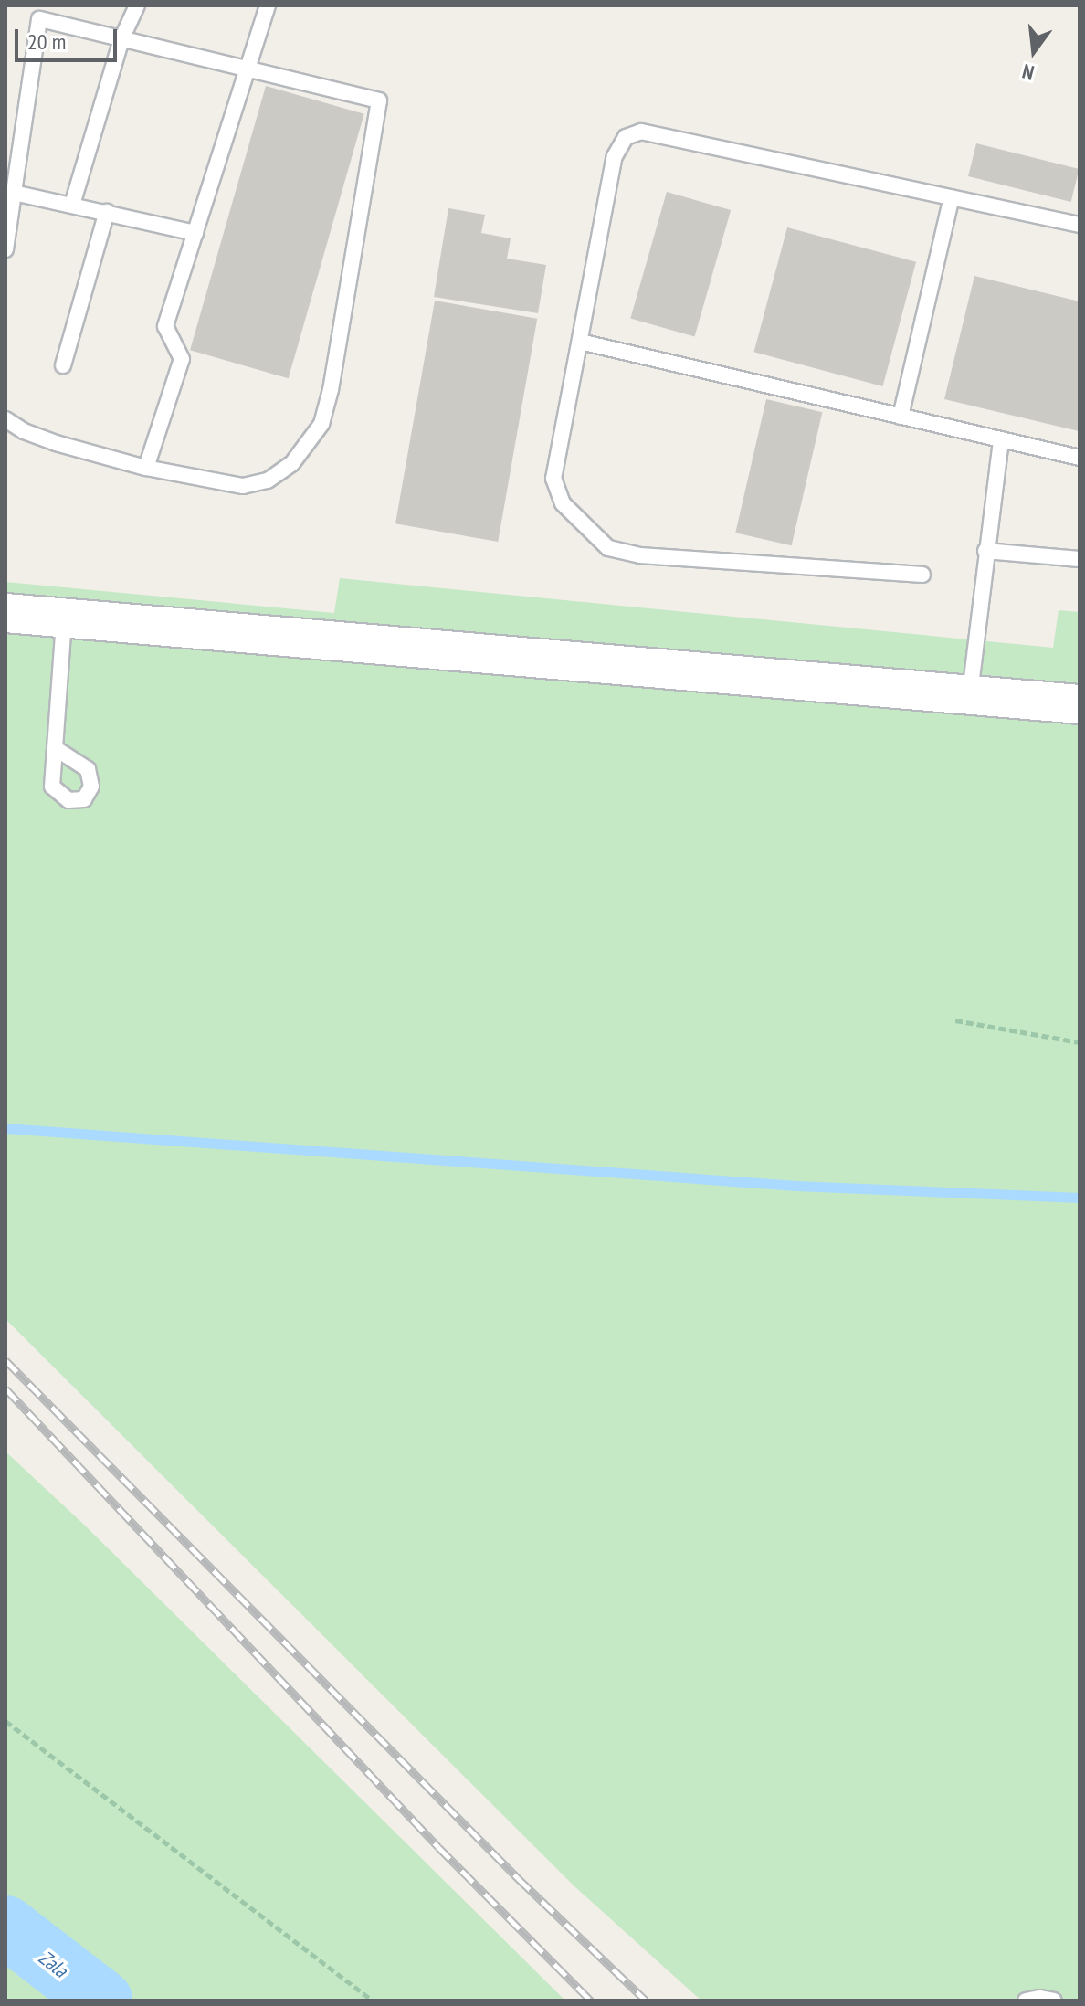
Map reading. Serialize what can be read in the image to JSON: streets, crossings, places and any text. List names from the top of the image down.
{
  "water": ["Zala"],
  "scale_bar": "20 m",
  "north": "bottom"
}
